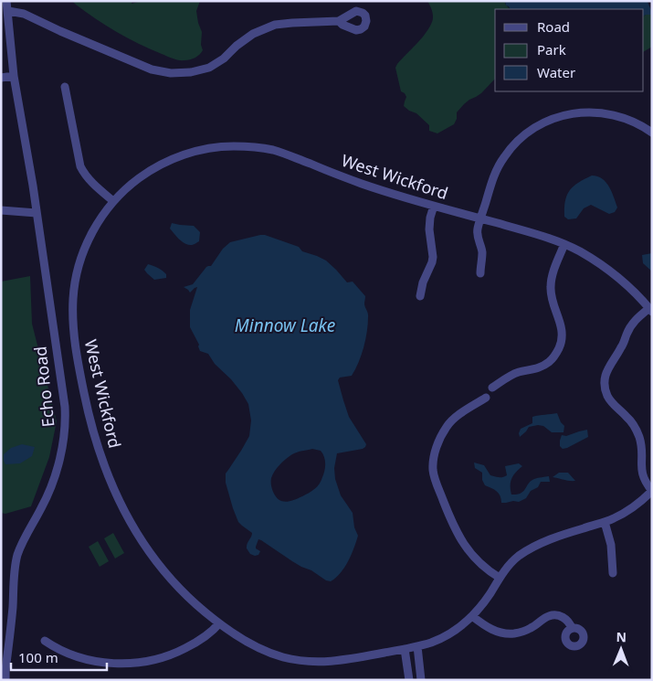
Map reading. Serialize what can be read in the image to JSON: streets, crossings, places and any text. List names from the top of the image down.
{
  "streets": {
    "street": ["West Wickford", "Echo Road"]
  },
  "water": ["Minnow Lake"],
  "legend": ["Road", "Park", "Water"],
  "scale_bar": "100 m",
  "north": "top"
}
